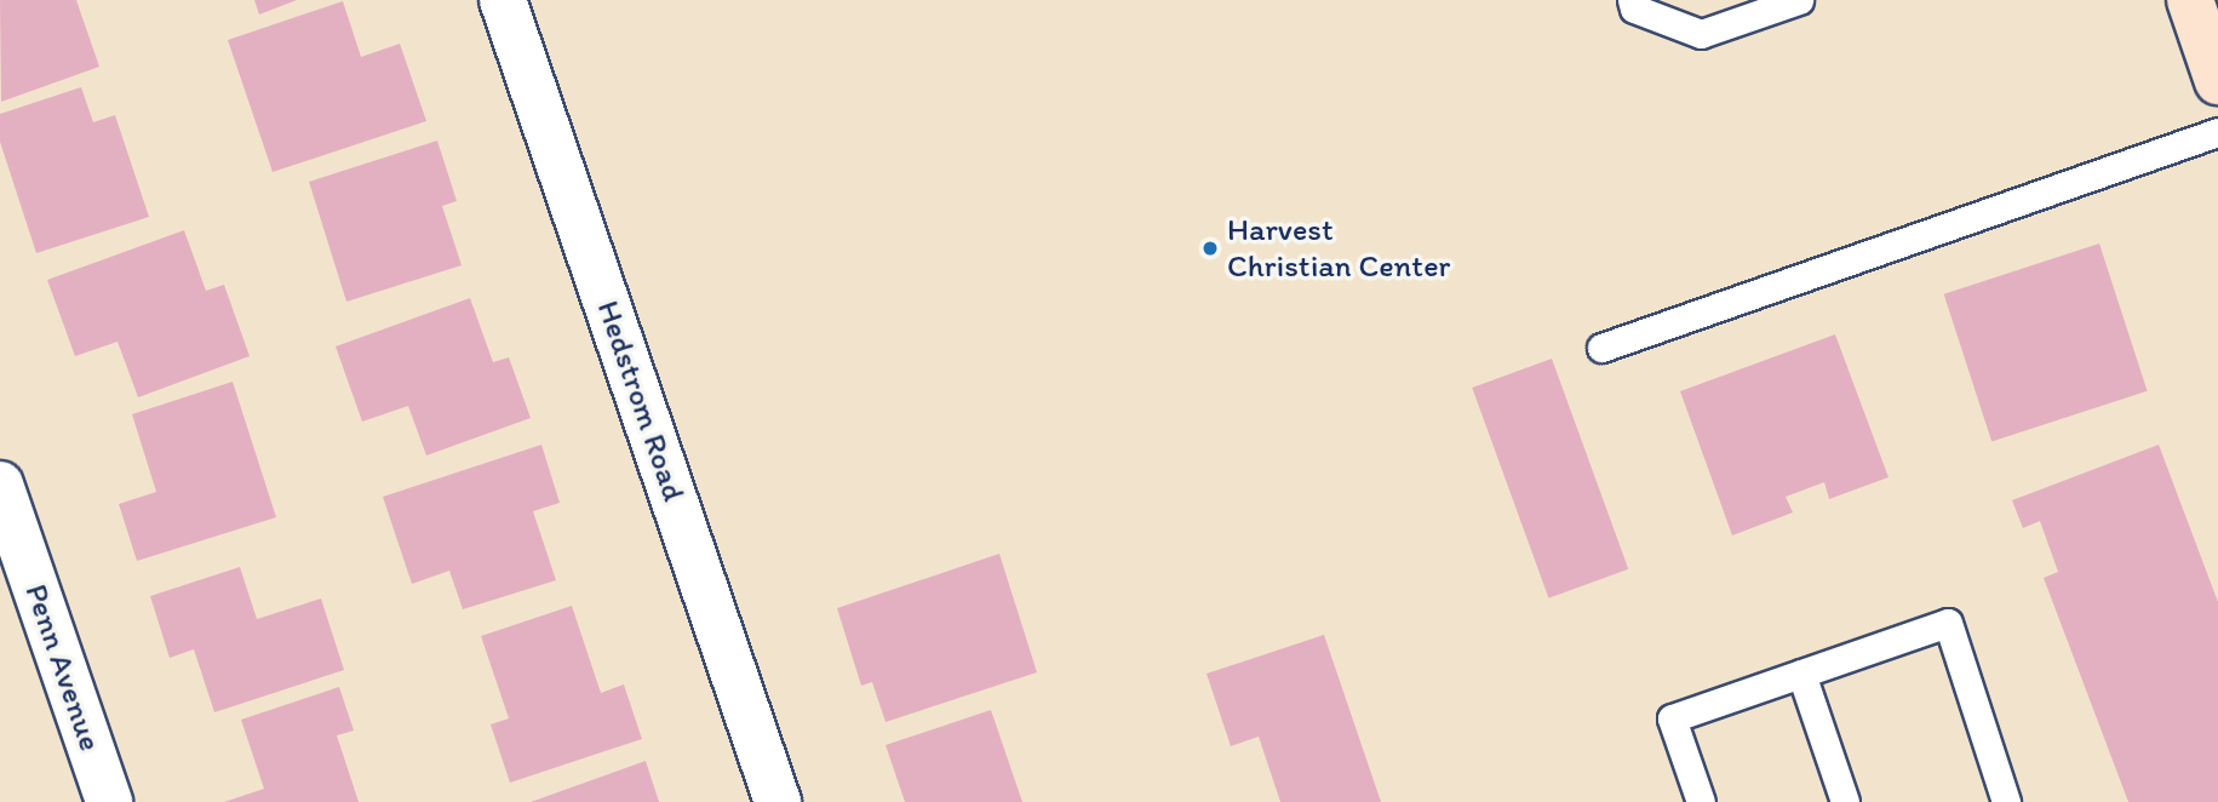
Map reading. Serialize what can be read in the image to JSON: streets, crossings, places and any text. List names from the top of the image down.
{
  "streets": {
    "street": ["Hedstrom Road", "Penn Avenue"]
  },
  "places": ["Harvest Christian Center"]
}
